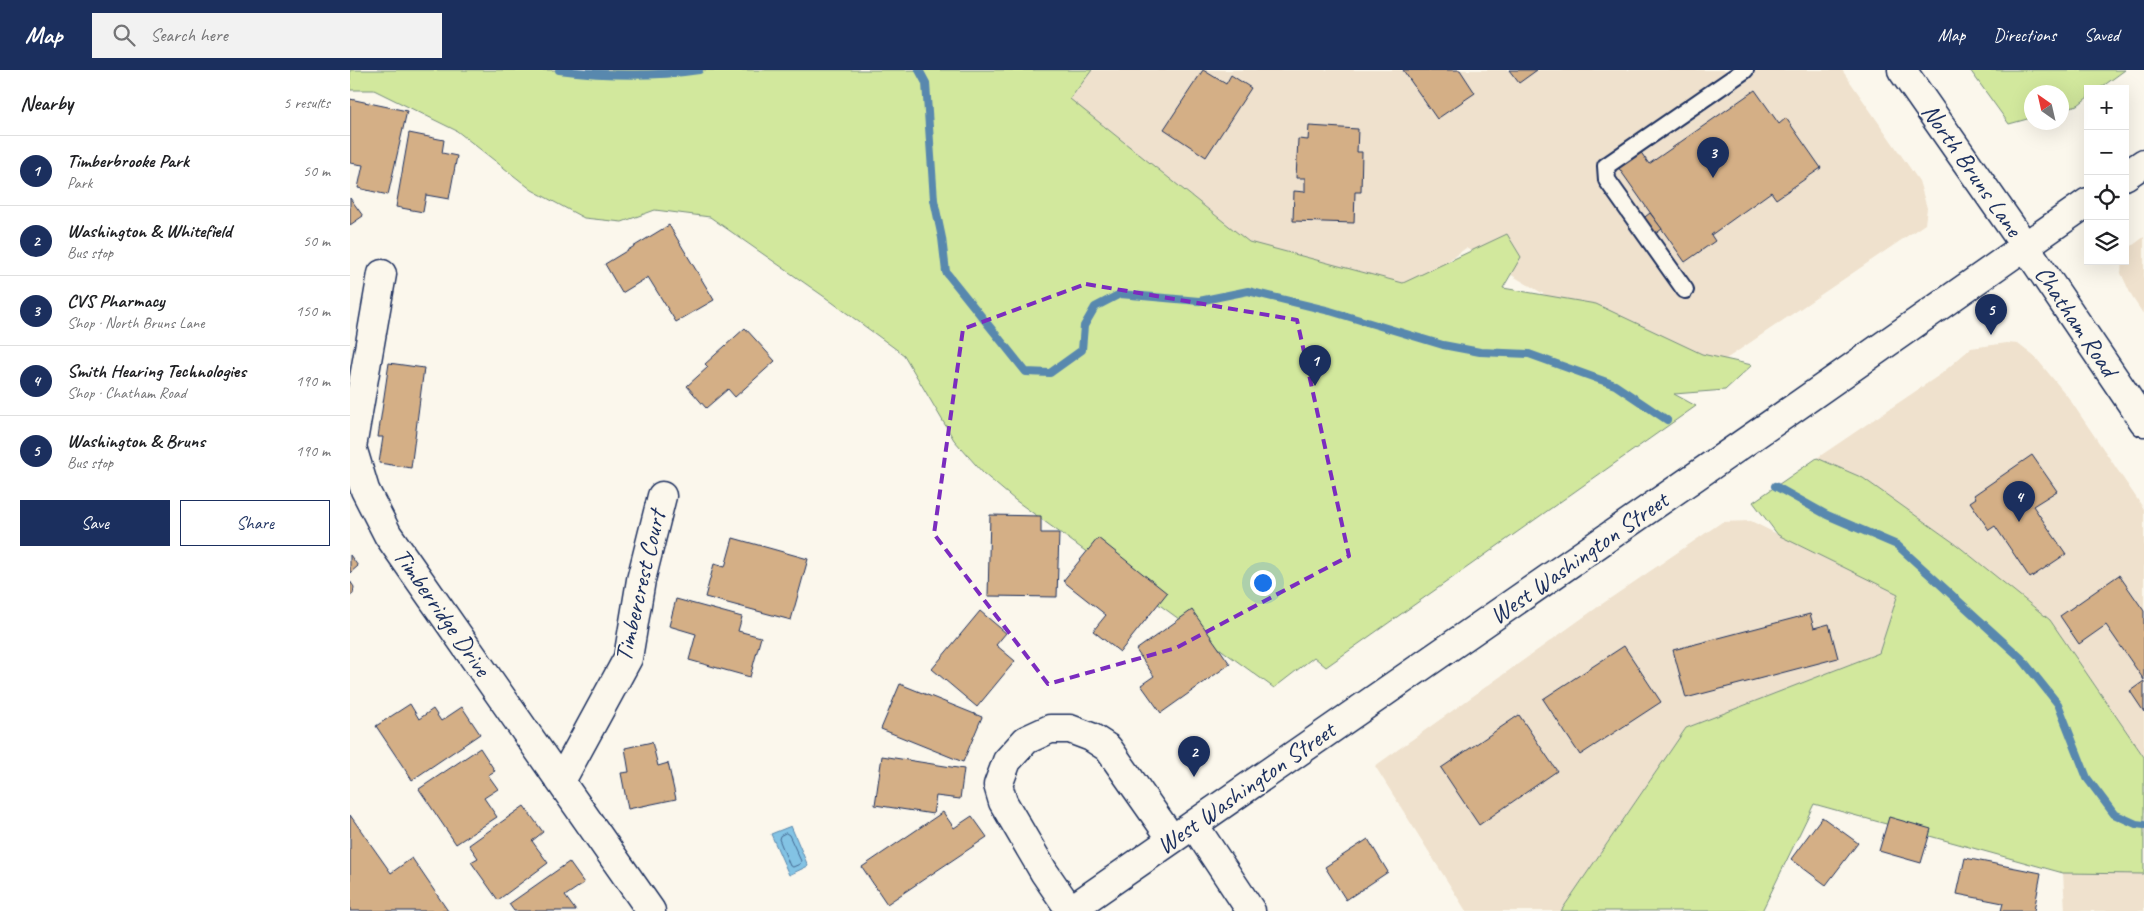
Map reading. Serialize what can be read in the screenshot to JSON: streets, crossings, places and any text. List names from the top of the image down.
{
  "streets": {
    "street": [
      "North Bruns Lane",
      "Chatham Road",
      "West Washington Street",
      "Timbercrest Court",
      "Timberridge Drive"
    ]
  },
  "crossings": [
    ["North Bruns Lane", "Chatham Road"],
    ["North Bruns Lane", "West Washington Street"],
    ["Chatham Road", "West Washington Street"],
    ["Timbercrest Court", "Timberridge Drive"]
  ],
  "north": "top left",
  "page": {
    "header": "Map",
    "search": "Search here",
    "nav": ["Map", "Directions", "Saved"],
    "heading": ["Nearby", "5 results"],
    "map_buttons": ["+", "−"],
    "list": [
      {
        "mark": "1",
        "name": "Timberbrooke Park",
        "note": "Park",
        "value": "50 m"
      },
      {
        "mark": "2",
        "name": "Washington & Whitefield",
        "note": "Bus stop",
        "value": "50 m"
      },
      {
        "mark": "3",
        "name": "CVS Pharmacy",
        "note": "Shop · North Bruns Lane",
        "value": "150 m"
      },
      {
        "mark": "4",
        "name": "Smith Hearing Technologies",
        "note": "Shop · Chatham Road",
        "value": "190 m"
      },
      {
        "mark": "5",
        "name": "Washington & Bruns",
        "note": "Bus stop",
        "value": "190 m"
      }
    ],
    "pins": [
      "3",
      "5",
      "1",
      "4",
      "2"
    ],
    "buttons": ["Save", "Share"]
  }
}
